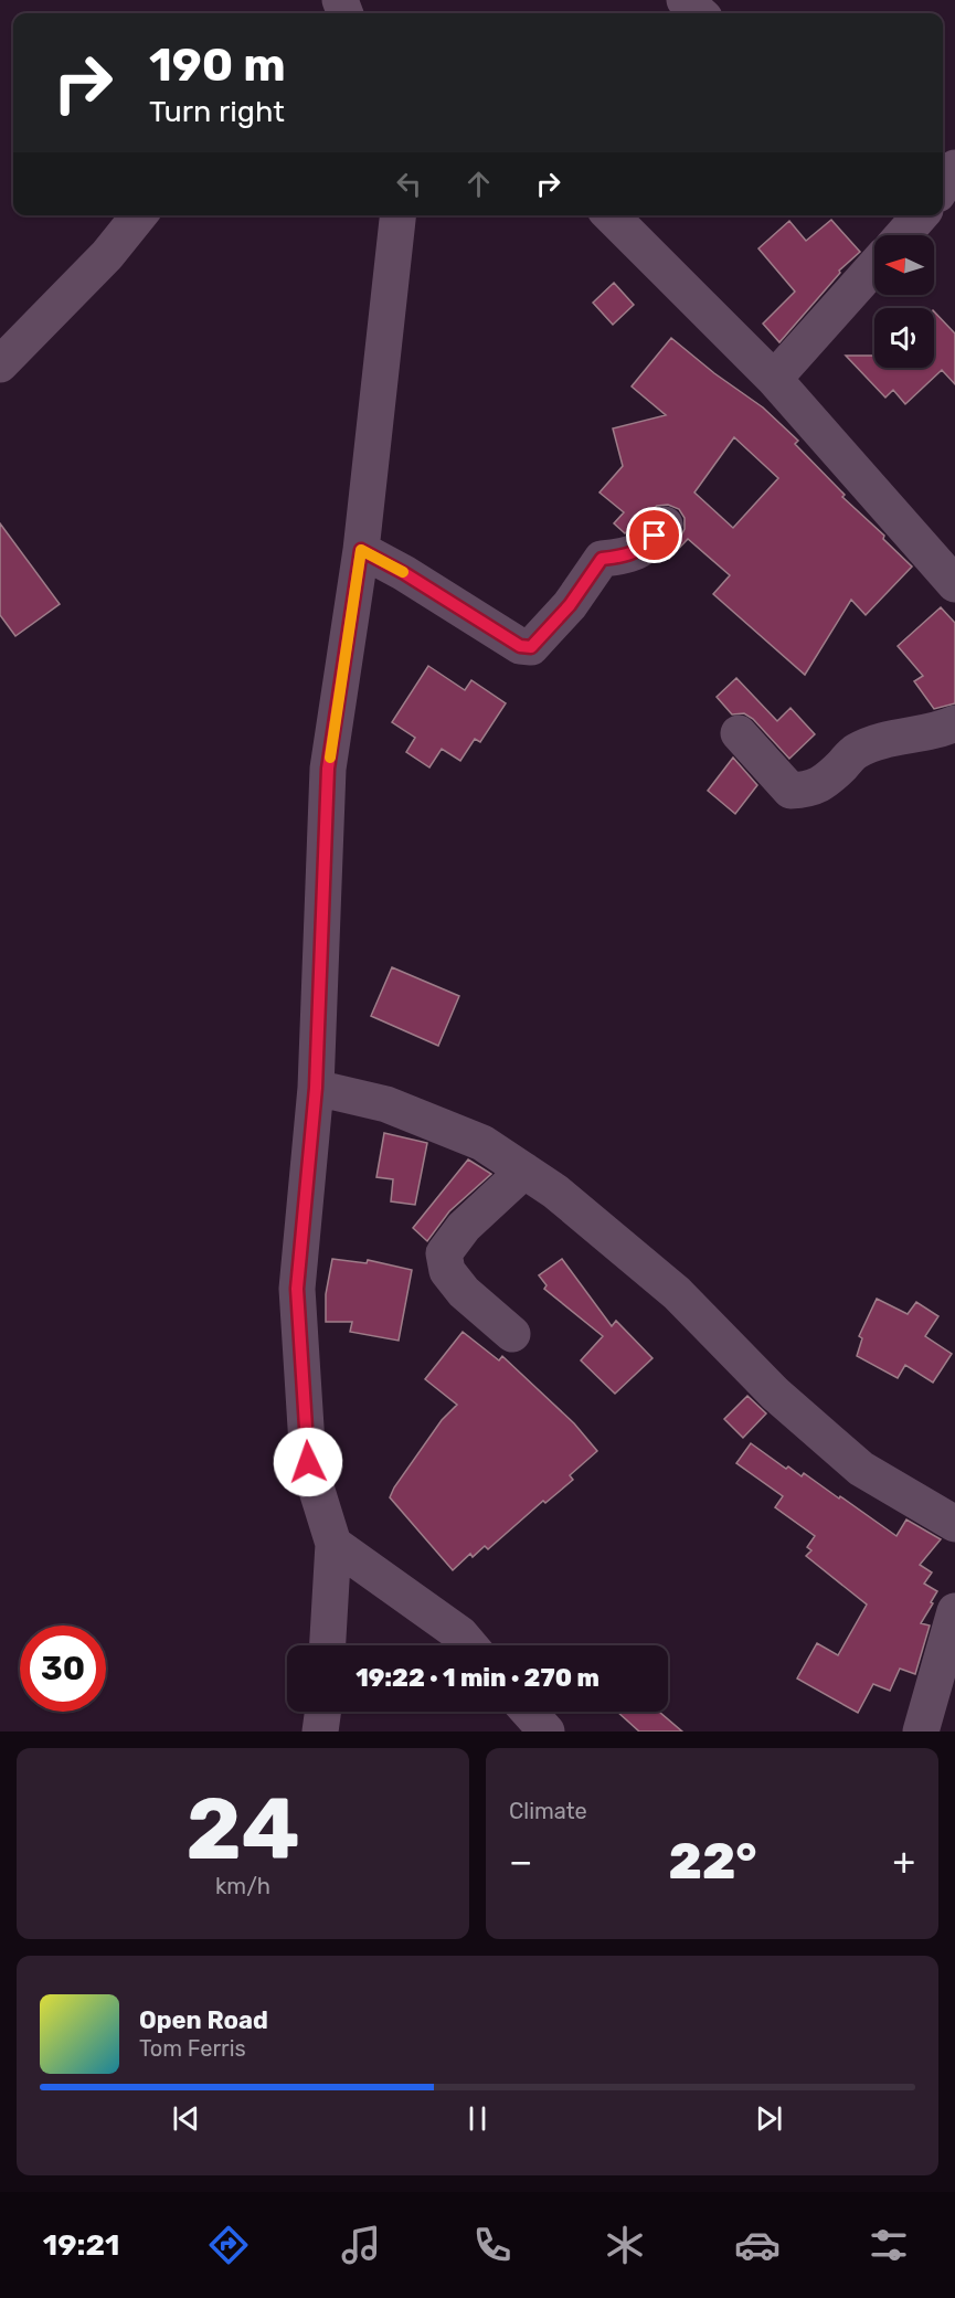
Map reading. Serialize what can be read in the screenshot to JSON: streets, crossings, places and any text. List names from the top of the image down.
{
  "north": "left",
  "page": {
    "turn": ["190 m", "Turn right"],
    "limit": "30",
    "trip": "19:22 · 1 min · 270 m",
    "tile": [
      ["24", "km/h"],
      "Climate"
    ],
    "heat": ["−", "22°", "+"],
    "song": ["Open Road", "Tom Ferris"],
    "tabs": "19:21"
  }
}
